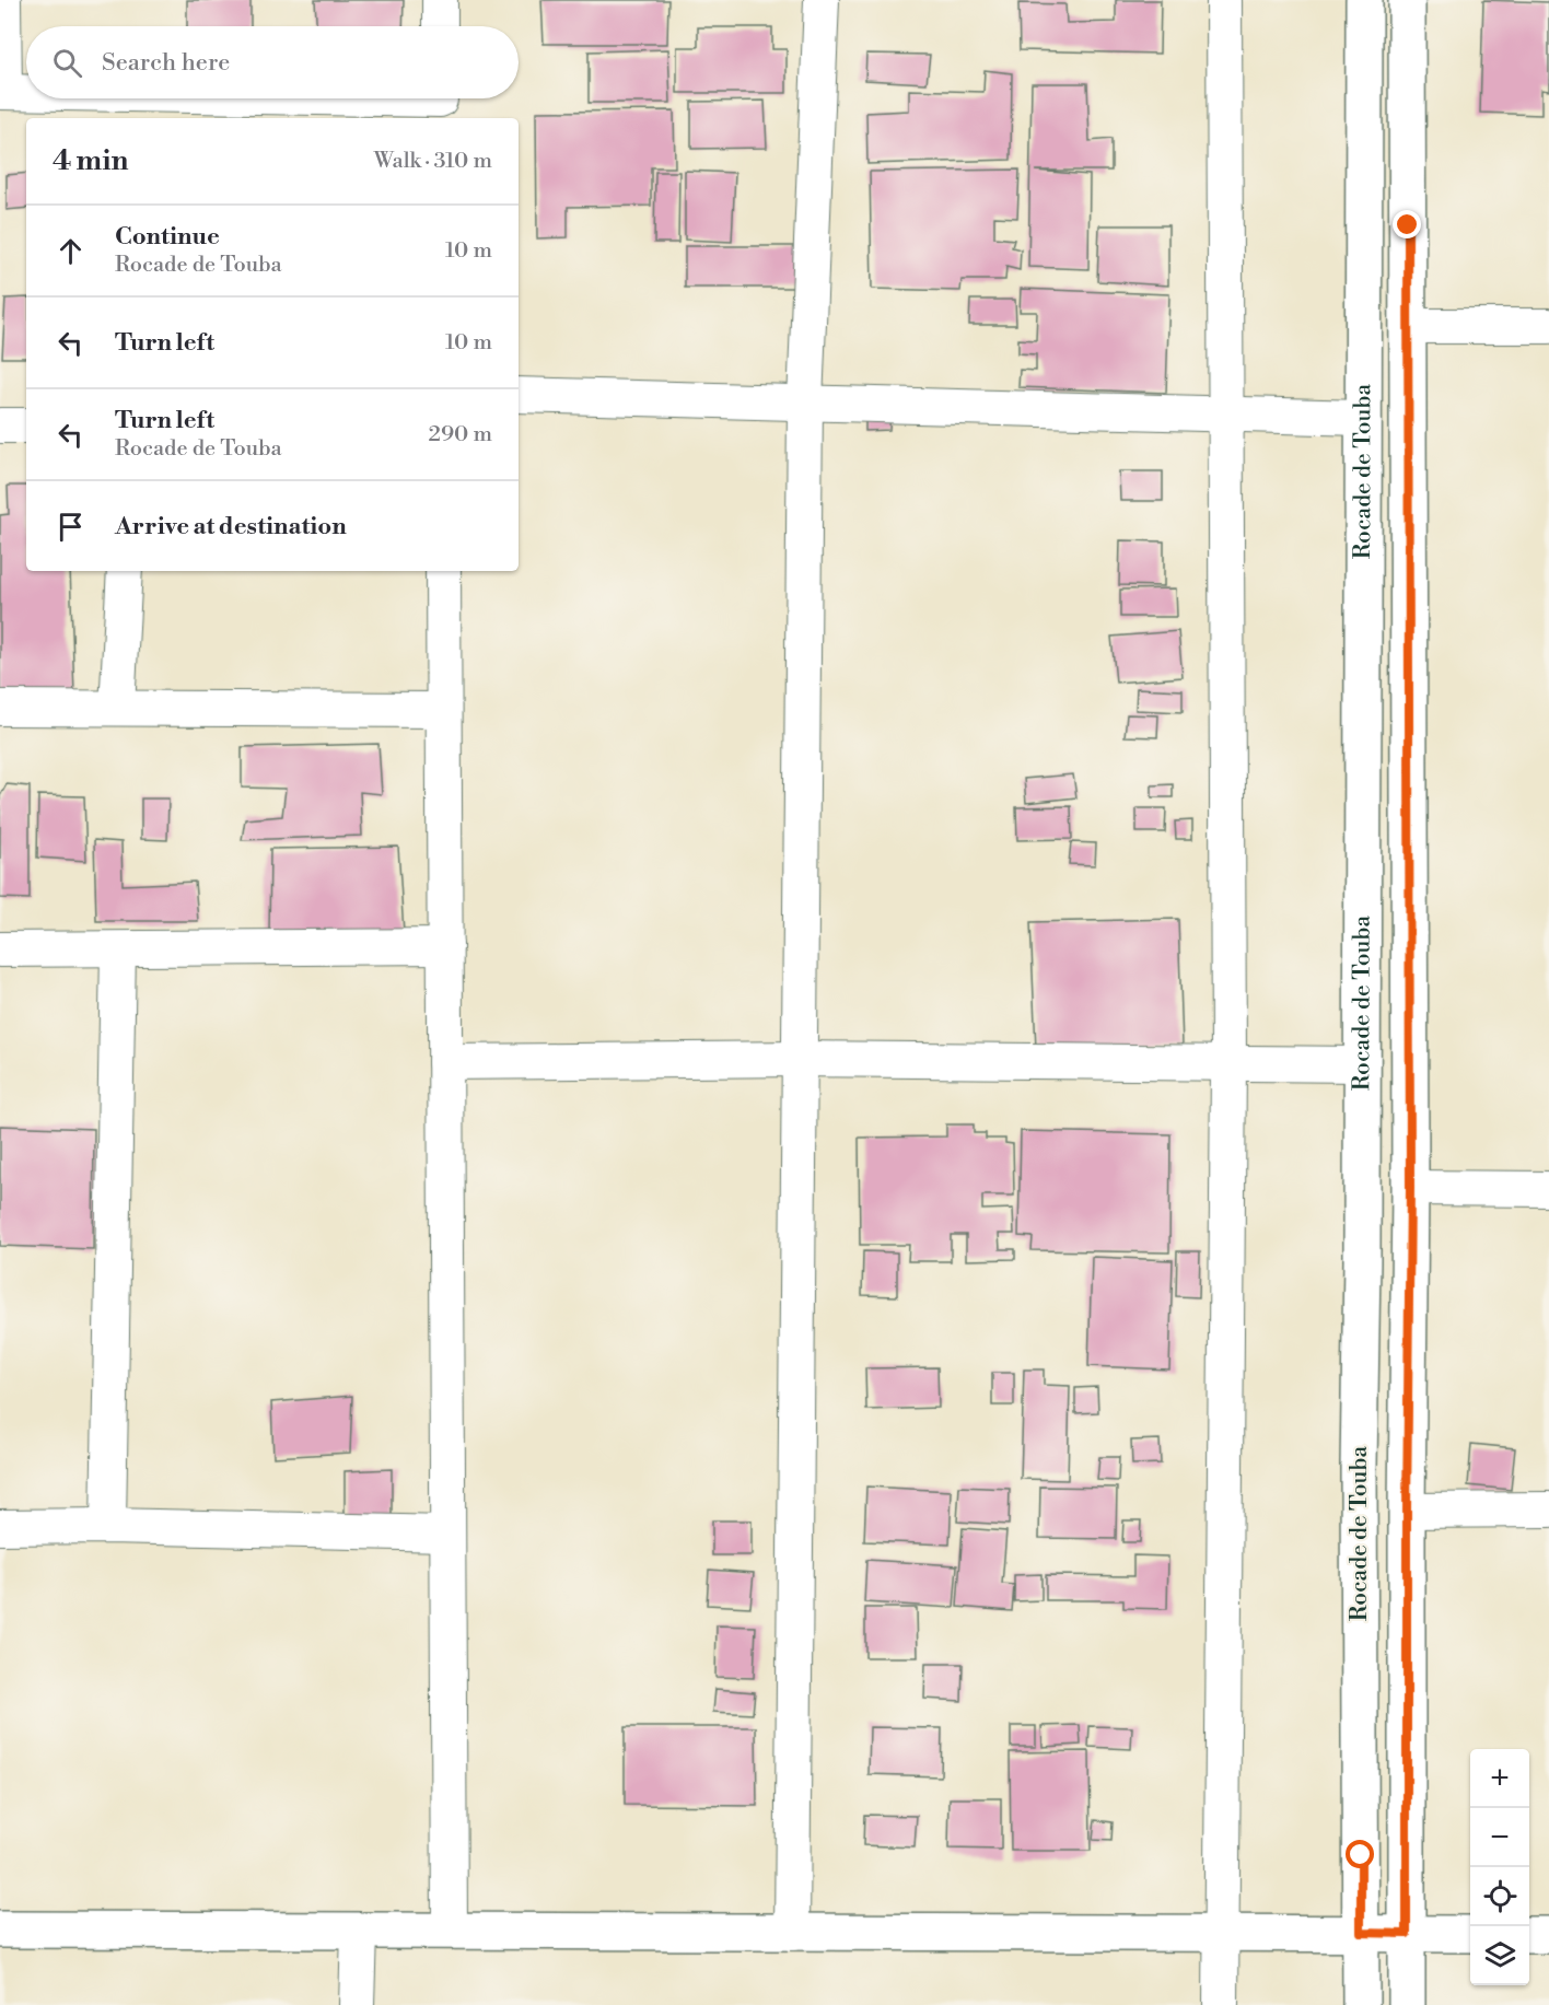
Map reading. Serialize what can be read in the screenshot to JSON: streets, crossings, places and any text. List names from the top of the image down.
{
  "streets": {
    "main road": ["Rocade de Touba"]
  },
  "page": {
    "search": "Search here",
    "heading": ["4 min", "Walk · 310 m"],
    "list": [
      ["Continue", "Rocade de Touba", "10 m"],
      ["Turn left", "10 m"],
      ["Turn left", "Rocade de Touba", "290 m"],
      "Arrive at destination"
    ],
    "map_buttons": ["+", "−"]
  }
}
